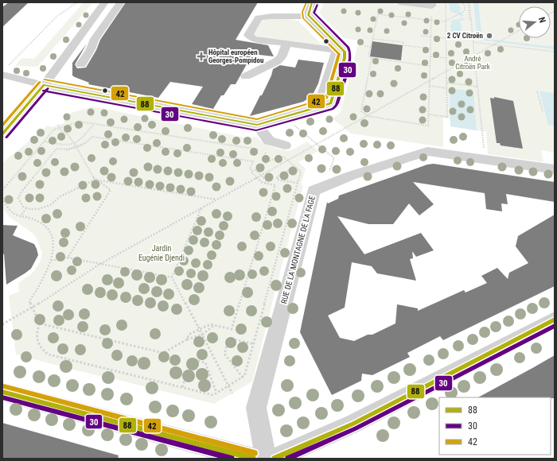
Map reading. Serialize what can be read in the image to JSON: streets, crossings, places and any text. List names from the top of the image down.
{
  "streets": {
    "street": ["RUE DE LA MONTAGNE DE LA FAGE"]
  },
  "parks": ["André Citroën Park", "Jardin Eugénie Djendi"],
  "places": {
    "other": ["2 CV Citroën"],
    "health": ["Hôpital européen Georges-Pompidou"]
  },
  "lines": ["transit line 88", "transit line 42", "transit line 30"],
  "legend": ["88", "30", "42"],
  "north": "right"
}
